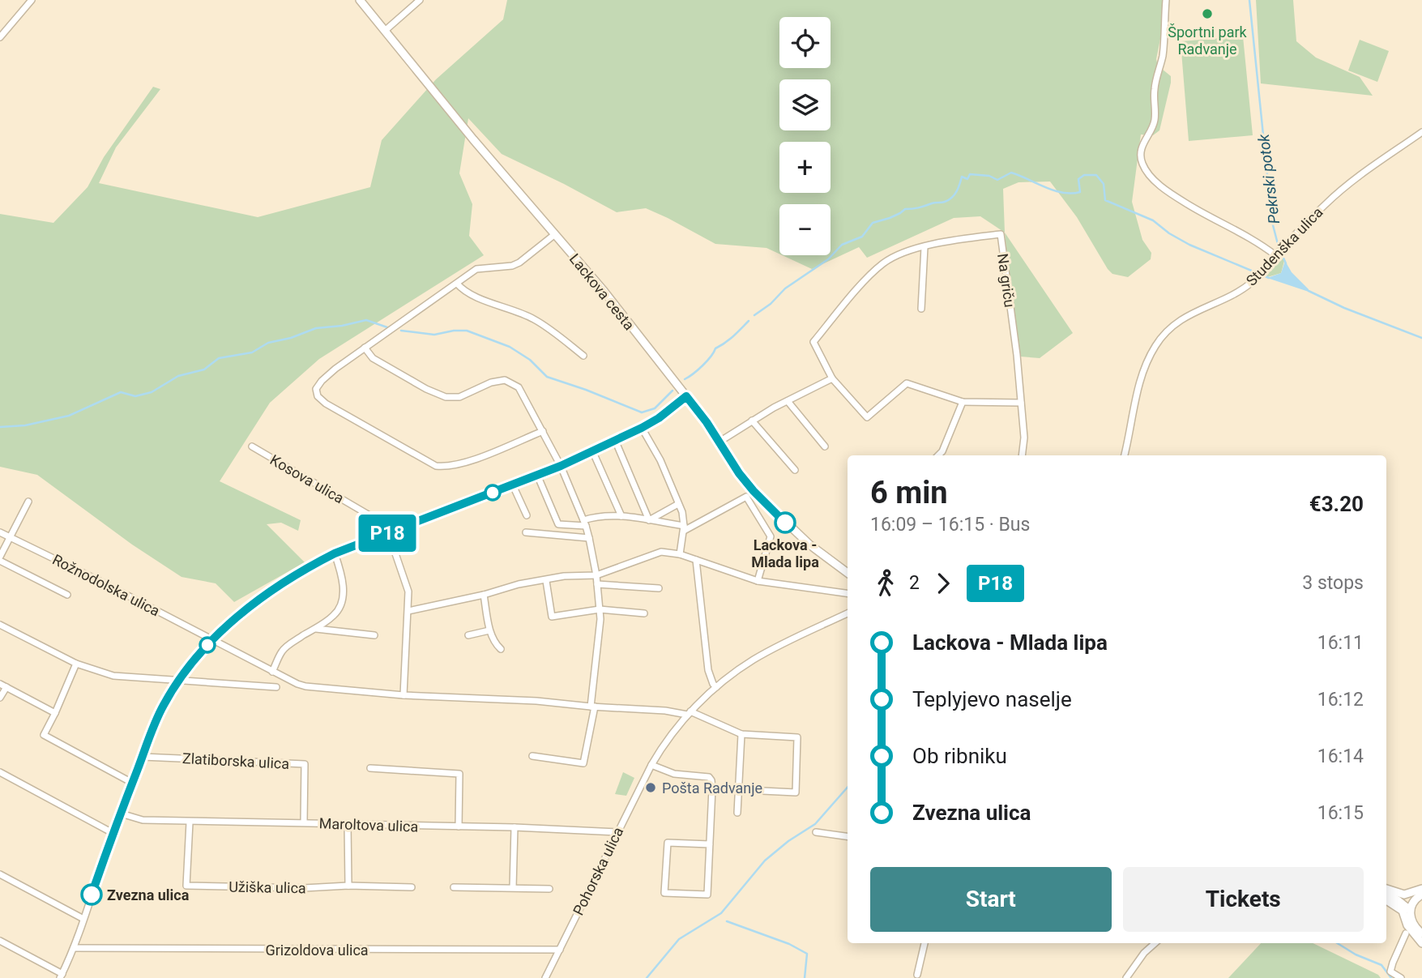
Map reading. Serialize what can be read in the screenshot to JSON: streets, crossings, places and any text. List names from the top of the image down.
{
  "streets": {
    "street": [
      "Studenška ulica",
      "Na griču",
      "Lackova cesta",
      "Kosova ulica",
      "Rožnodolska ulica",
      "Zlatiborska ulica",
      "Maroltova ulica",
      "Pohorska ulica",
      "Užiška ulica",
      "Grizoldova ulica"
    ]
  },
  "crossings": [
    ["Rožnodolska ulica", "Pohorska ulica"],
    ["Zlatiborska ulica", "Maroltova ulica"],
    ["Maroltova ulica", "Pohorska ulica"],
    ["Maroltova ulica", "Užiška ulica"],
    ["Pohorska ulica", "Grizoldova ulica"]
  ],
  "water": ["Pekrski potok"],
  "places": [
    "Športni park Radvanje",
    "Lackova - Mlada lipa",
    "Pošta Radvanje",
    "Zvezna ulica"
  ],
  "lines": ["bus line P18"],
  "page": {
    "on_map": "P18",
    "map_buttons": ["+", "−"],
    "heading": ["6 min", "16:09 – 16:15 · Bus", "€3.20"],
    "legs": ["2", "P18", "3 stops"],
    "list": [
      {
        "name": "Lackova - Mlada lipa",
        "value": "16:11"
      },
      {
        "name": "Teplyjevo naselje",
        "value": "16:12"
      },
      {
        "name": "Ob ribniku",
        "value": "16:14"
      },
      {
        "name": "Zvezna ulica",
        "value": "16:15"
      }
    ],
    "buttons": ["Start", "Tickets"]
  }
}
